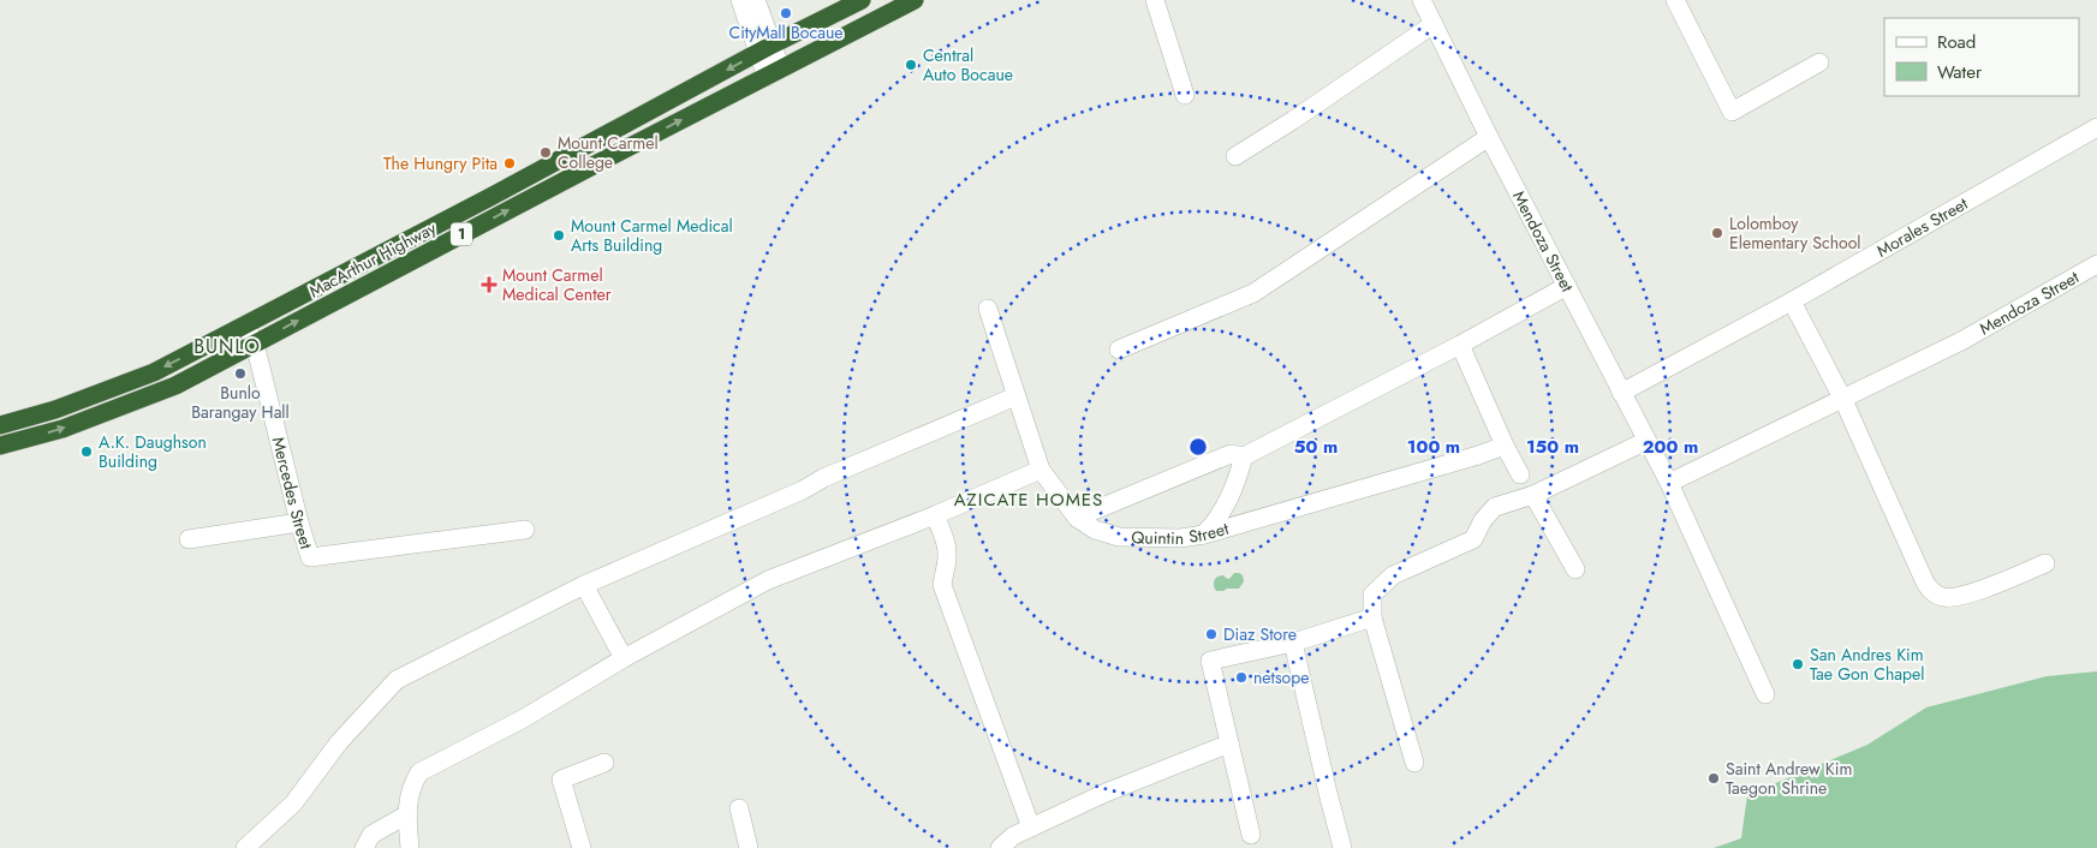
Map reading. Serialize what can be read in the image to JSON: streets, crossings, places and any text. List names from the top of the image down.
{
  "streets": {
    "highway": ["1", "MacArthur Highway"],
    "street": [
      "Morales Street",
      "Mendoza Street",
      "Mercedes Street",
      "Quintin Street"
    ]
  },
  "crossings": [
    ["Morales Street", "Mendoza Street"],
    ["MacArthur Highway", "Mercedes Street"]
  ],
  "districts": ["BUNLO", "AZICATE HOMES"],
  "places": {
    "other": [
      "CityMall Bocaue",
      "Central Auto Bocaue",
      "Mount Carmel College",
      "The Hungry Pita",
      "Lolomboy Elementary School",
      "Mount Carmel Medical Arts Building",
      "Bunlo Barangay Hall",
      "A.K. Daughson Building",
      "Diaz Store",
      "San Andres Kim Tae Gon Chapel",
      "netsope",
      "Saint Andrew Kim Taegon Shrine"
    ],
    "health": ["Mount Carmel Medical Center"]
  },
  "legend": ["Road", "Water"],
  "rings": [
    "50 m",
    "100 m",
    "150 m",
    "200 m"
  ]
}
